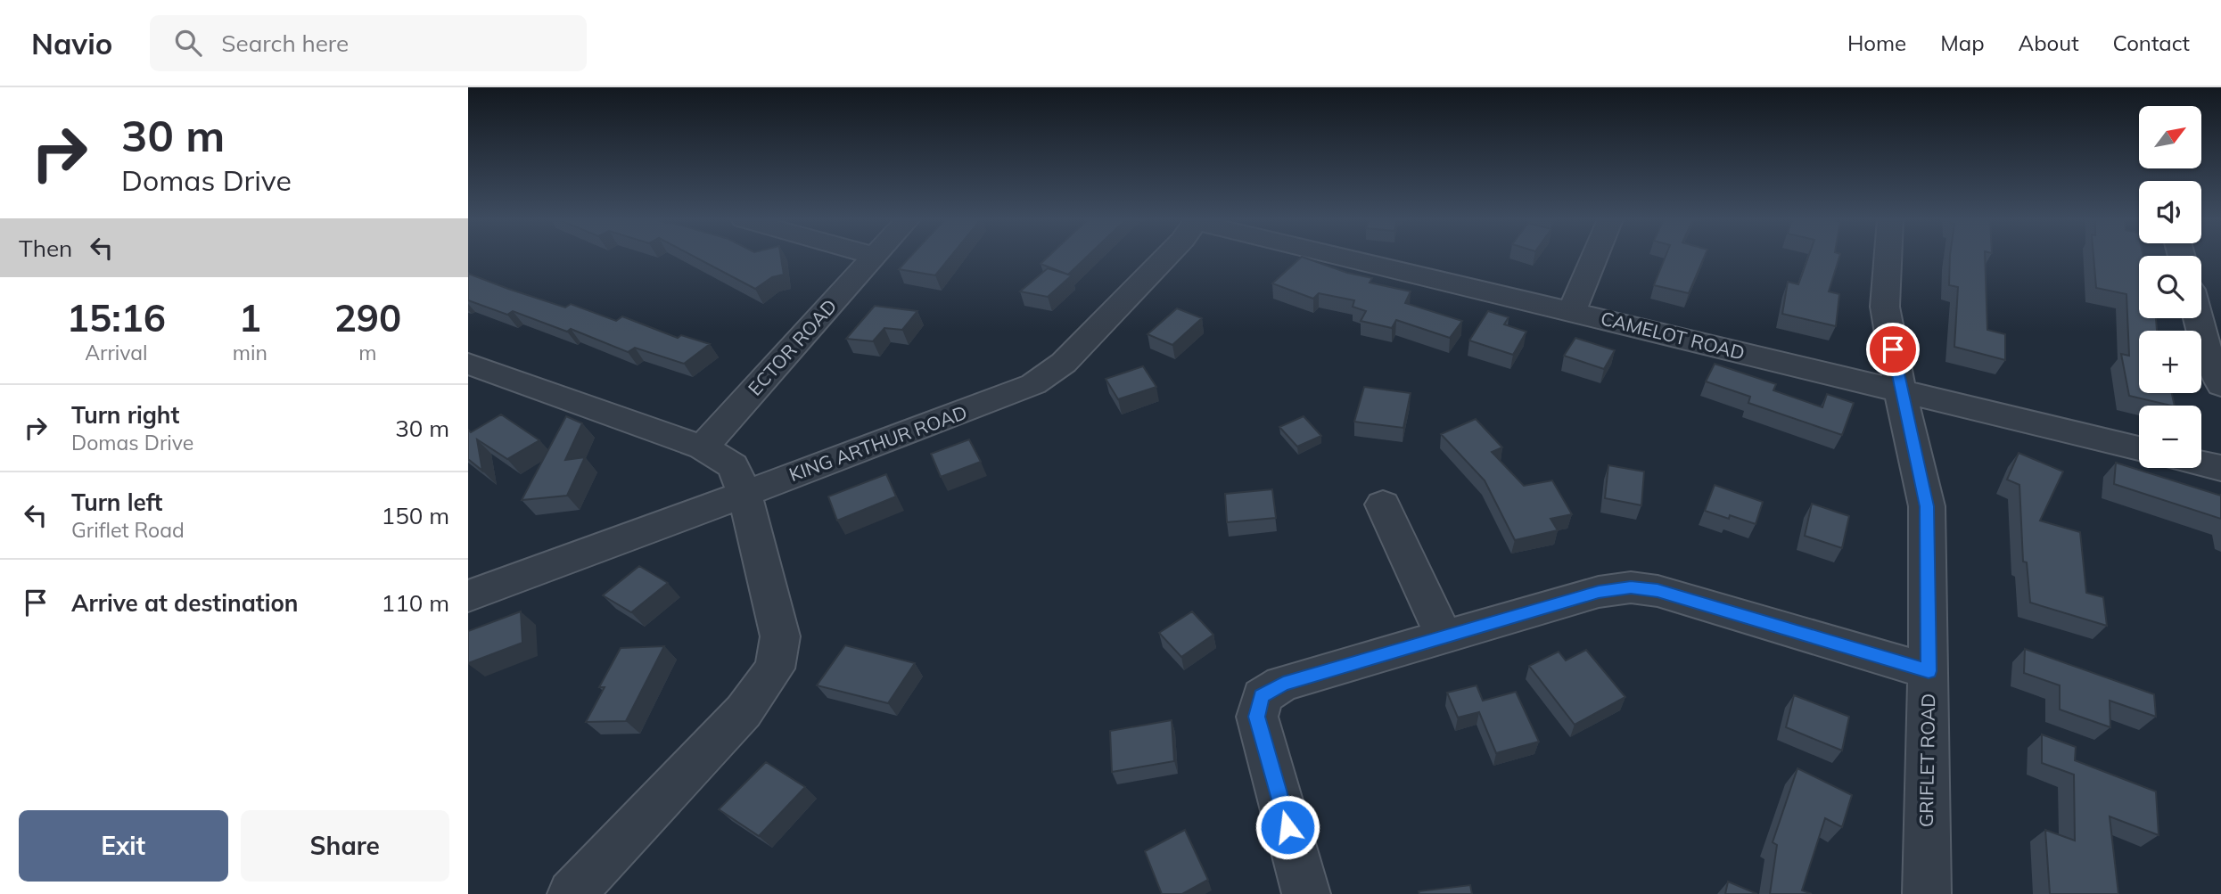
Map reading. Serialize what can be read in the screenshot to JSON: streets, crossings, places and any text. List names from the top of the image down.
{
  "streets": {
    "street": [
      "CAMELOT ROAD",
      "ECTOR ROAD",
      "KING ARTHUR ROAD",
      "GRIFLET ROAD"
    ]
  },
  "crossings": [
    ["CAMELOT ROAD", "GRIFLET ROAD"]
  ],
  "north": "top right",
  "page": {
    "header": "Navio",
    "search": "Search here",
    "nav": [
      "Home",
      "Map",
      "About",
      "Contact"
    ],
    "turn": ["30 m", "Domas Drive"],
    "map_buttons": ["+", "−"],
    "then": "Then",
    "eta": [
      "15:16",
      "Arrival",
      "1",
      "min",
      "290",
      "m"
    ],
    "list": [
      {
        "name": "Turn right",
        "note": "Domas Drive",
        "value": "30 m"
      },
      {
        "name": "Turn left",
        "note": "Griflet Road",
        "value": "150 m"
      },
      {
        "name": "Arrive at destination",
        "value": "110 m"
      }
    ],
    "buttons": ["Exit", "Share"]
  }
}
